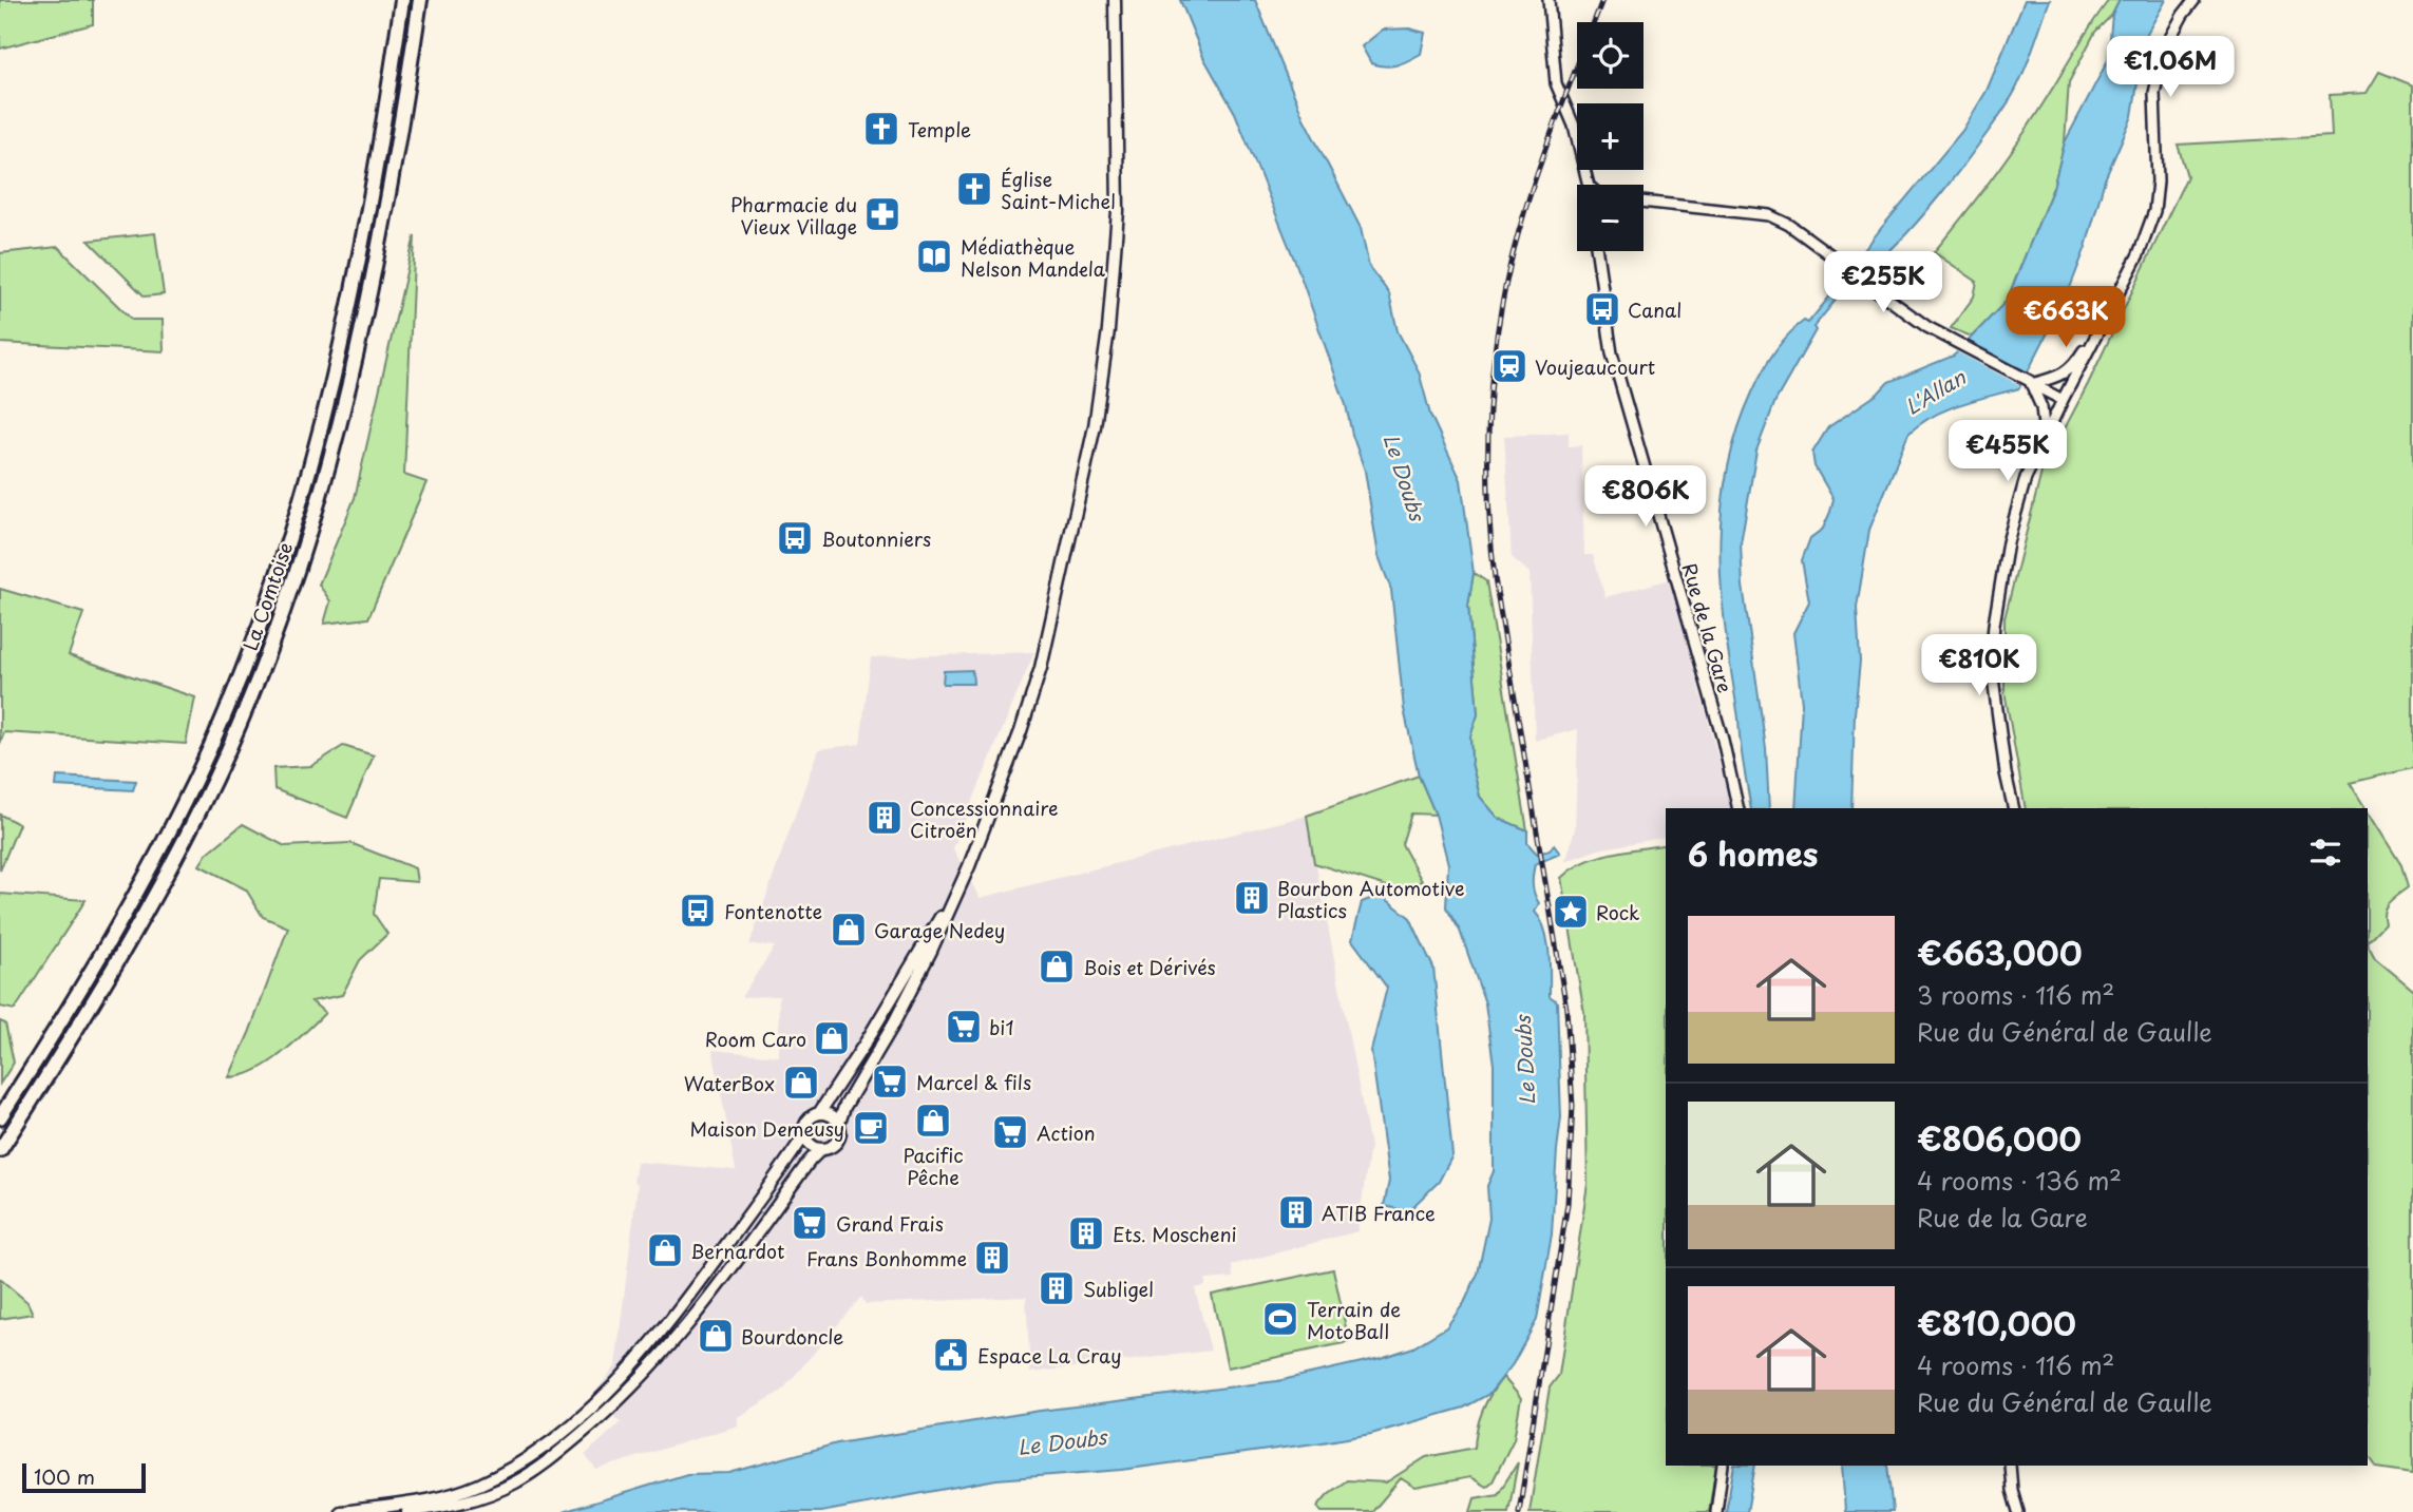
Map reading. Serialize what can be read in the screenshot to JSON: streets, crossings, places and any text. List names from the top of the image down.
{
  "streets": {
    "highway": ["La Comtoise"],
    "main road": ["Rue de la Gare"]
  },
  "water": ["L'Allan", "Le Doubs"],
  "places": {
    "church": ["Temple", "Église Saint-Michel"],
    "pharmacy": ["Pharmacie du Vieux Village"],
    "library": ["Médiathèque Nelson Mandela"],
    "bus stop": ["Canal", "Boutonniers", "Fontenotte"],
    "station": ["Voujeaucourt"],
    "building": [
      "Concessionnaire Citroën",
      "Bourbon Automotive Plastics",
      "ATIB France",
      "Ets. Moscheni",
      "Frans Bonhomme",
      "Subligel"
    ],
    "place": ["Rock"],
    "shop": [
      "Garage Nedey",
      "Bois et Dérivés",
      "Room Caro",
      "WaterBox",
      "Pacific Pêche",
      "Bernardot",
      "Bourdoncle"
    ],
    "supermarket": [
      "bi1",
      "Marcel & fils",
      "Action",
      "Grand Frais"
    ],
    "cafe": ["Maison Demeusy"],
    "sports": ["Terrain de MotoBall"],
    "public building": ["Espace La Cray"]
  },
  "scale_bar": "100 m",
  "page": {
    "map_buttons": ["+", "−"],
    "price": [
      "€1.06M",
      "€255K",
      "€663K",
      "€455K",
      "€806K",
      "€810K"
    ],
    "heading": "6 homes",
    "list": [
      {
        "name": "€663,000",
        "note": "3 rooms · 116 m² · Rue du Général de Gaulle"
      },
      {
        "name": "€806,000",
        "note": "4 rooms · 136 m² · Rue de la Gare"
      },
      {
        "name": "€810,000",
        "note": "4 rooms · 116 m² · Rue du Général de Gaulle"
      }
    ],
    "scale": "100 m"
  }
}
